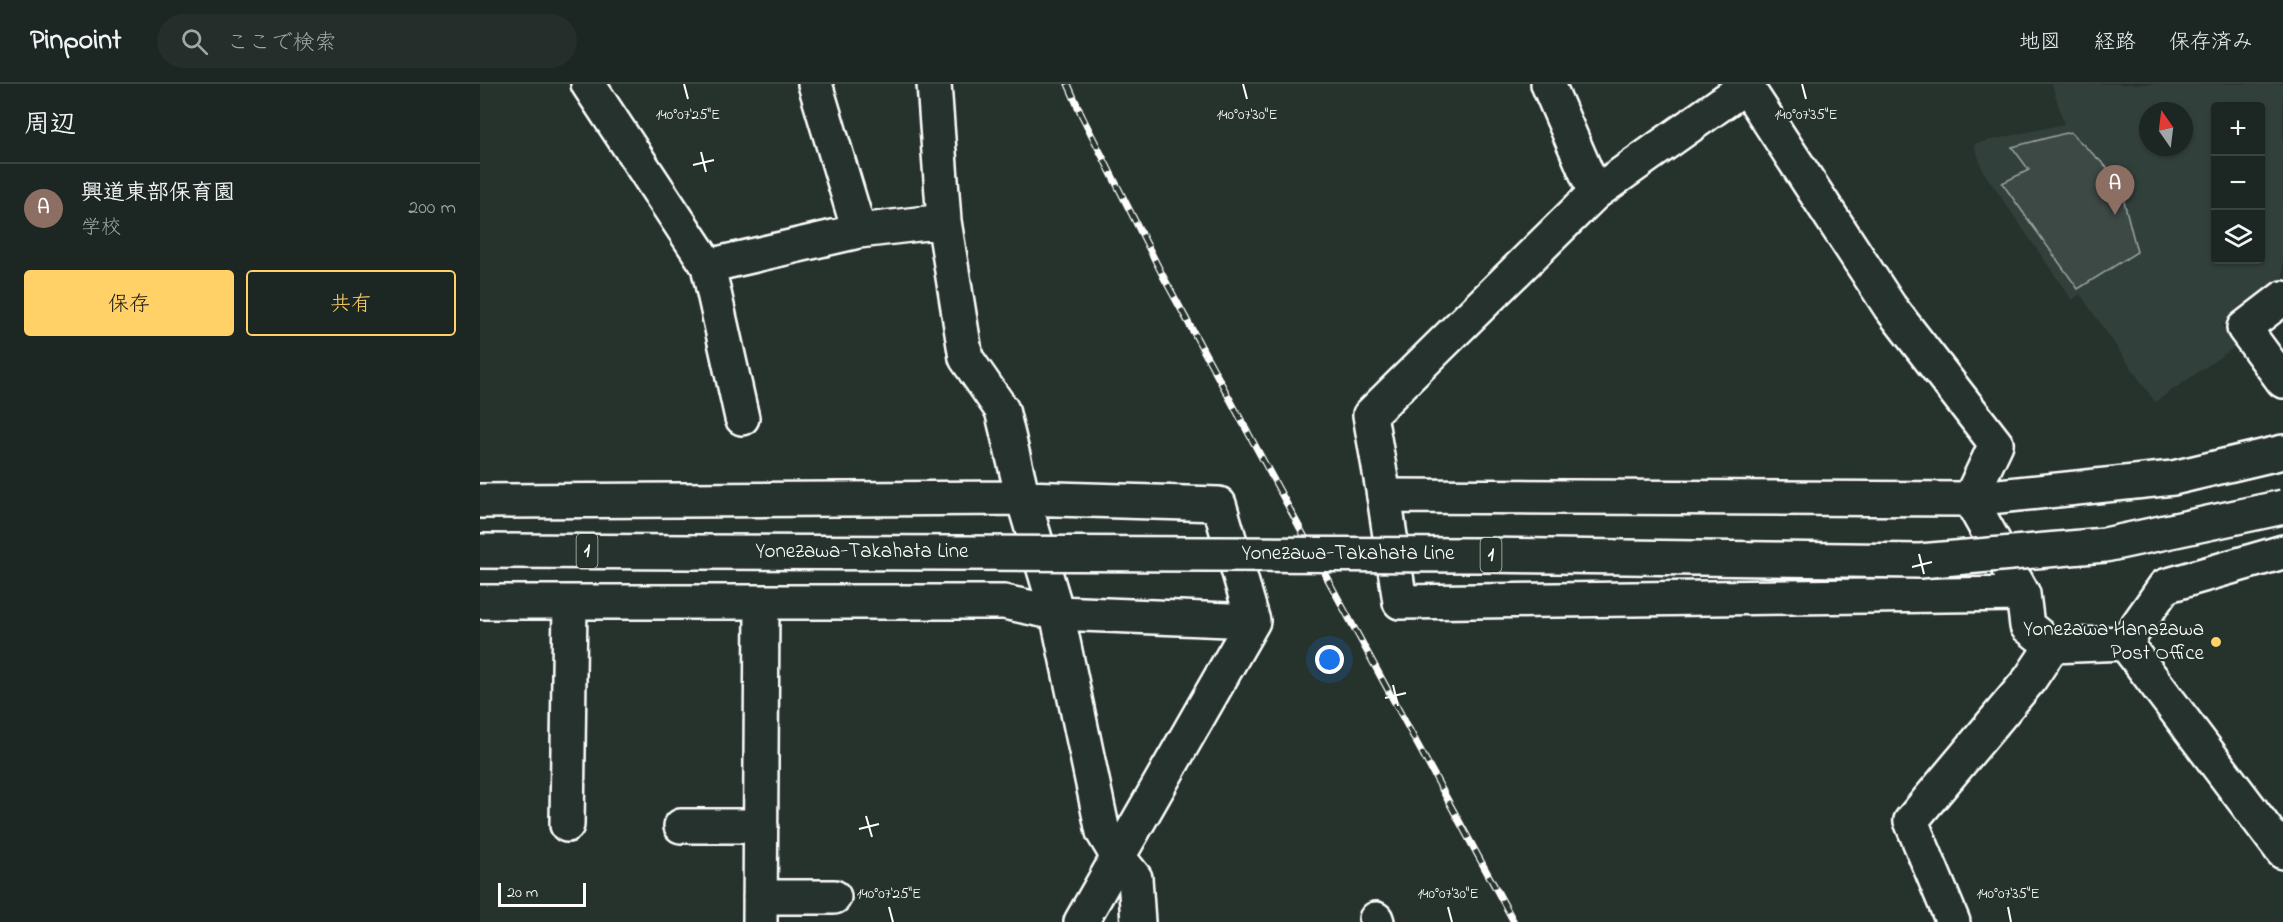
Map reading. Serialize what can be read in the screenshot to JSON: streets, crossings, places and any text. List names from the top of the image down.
{
  "streets": {
    "street": ["1", "Yonezawa-Takahata Line"]
  },
  "places": ["Yonezawa Hanazawa Post Office"],
  "scale_bar": "20 m",
  "north": "top",
  "page": {
    "header": "Pinpoint",
    "search": "ここで検索",
    "nav": ["地図", "経路", "保存済み"],
    "heading": "周辺",
    "map_buttons": ["+", "−"],
    "list": [
      {
        "mark": "A",
        "name": "興道東部保育園",
        "note": "学校",
        "value": "200 m"
      }
    ],
    "pins": "A",
    "buttons": ["保存", "共有"],
    "scale": "20 m"
  },
  "coordinates": ["140°07'25\"E", "140°07'30\"E", "140°07'35\"E"]
}
